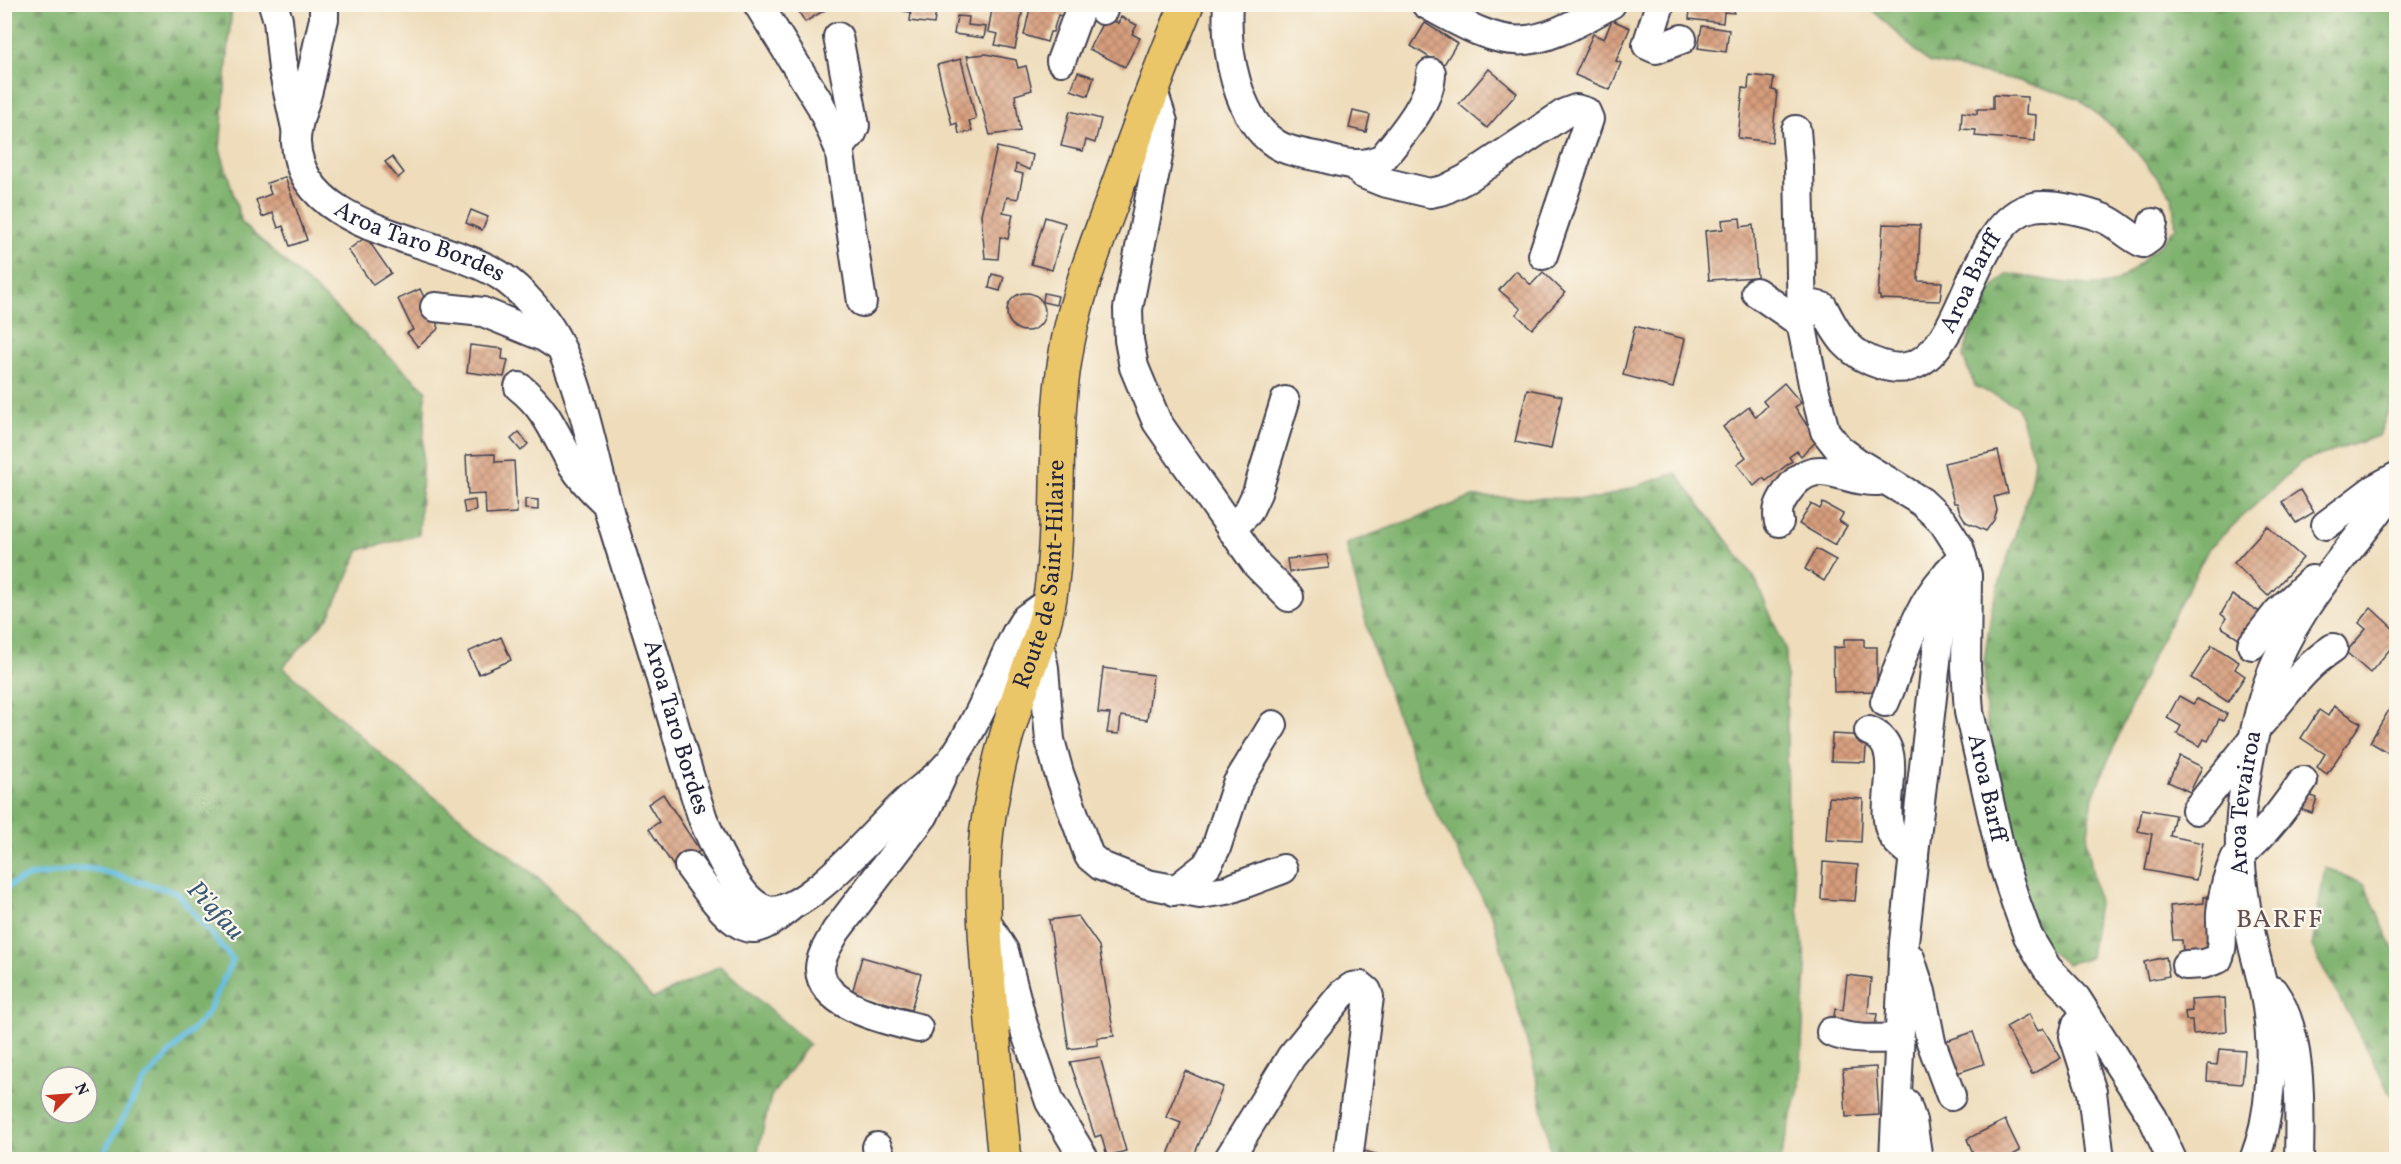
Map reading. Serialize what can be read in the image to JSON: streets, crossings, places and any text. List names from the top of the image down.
{
  "streets": {
    "main road": ["Route de Saint-Hilaire"],
    "street": ["Aroa Taro Bordes", "Aroa Barff", "Aroa Tevairoa"]
  },
  "districts": ["BARFF"],
  "water": ["Pi'afau"],
  "north": "top right"
}
